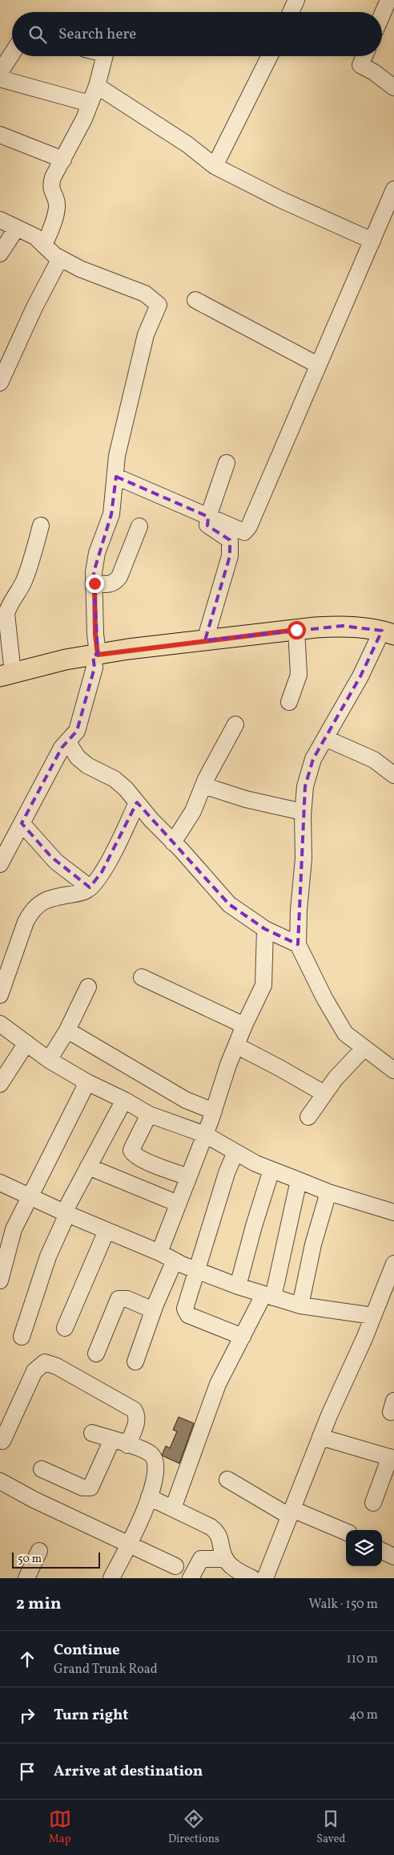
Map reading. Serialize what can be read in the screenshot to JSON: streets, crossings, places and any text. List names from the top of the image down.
{
  "scale_bar": "50 m",
  "page": {
    "search": "Search here",
    "scale": "50 m",
    "heading": ["2 min", "Walk · 150 m"],
    "list": [
      ["Continue", "Grand Trunk Road", "110 m"],
      ["Turn right", "40 m"],
      "Arrive at destination"
    ],
    "nav": ["Map", "Directions", "Saved"]
  }
}
